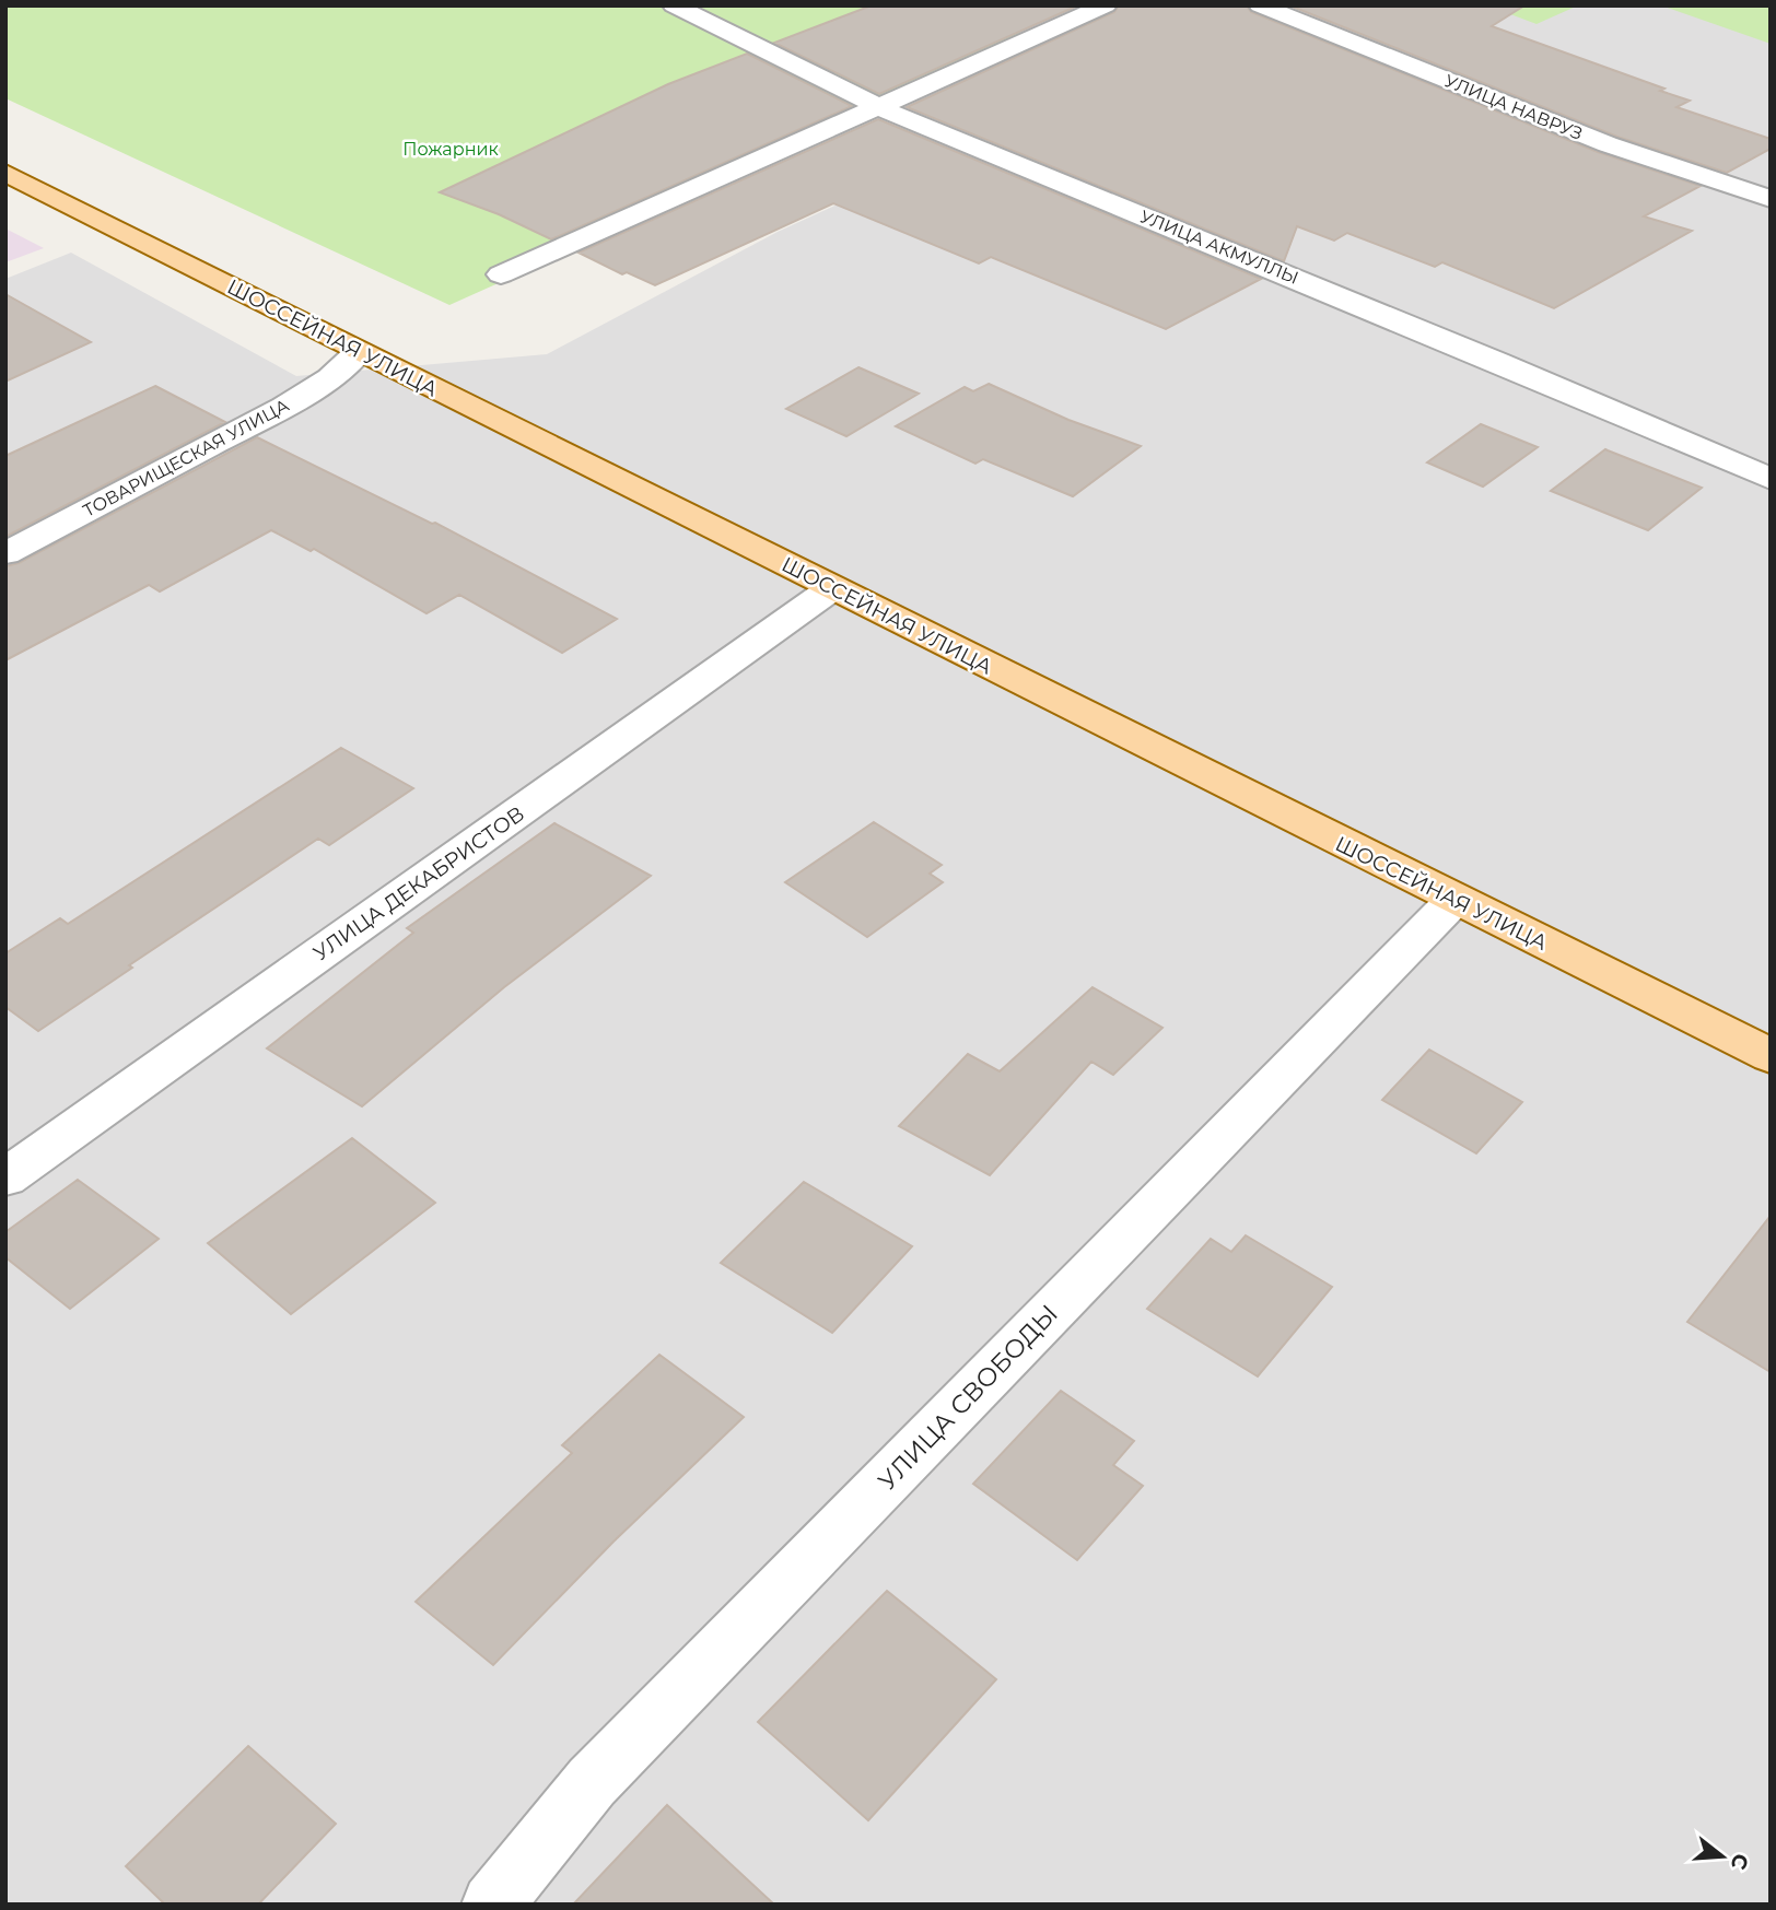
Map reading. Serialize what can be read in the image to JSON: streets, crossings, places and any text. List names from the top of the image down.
{
  "streets": {
    "main road": ["ШОССЕЙНАЯ УЛИЦА"],
    "street": [
      "УЛИЦА НАВРУЗ",
      "УЛИЦА АКМУЛЛЫ",
      "ТОВАРИЩЕСКАЯ УЛИЦА",
      "УЛИЦА ДЕКАБРИСТОВ",
      "УЛИЦА СВОБОДЫ"
    ]
  },
  "crossings": [
    ["ШОССЕЙНАЯ УЛИЦА", "ТОВАРИЩЕСКАЯ УЛИЦА"],
    ["ШОССЕЙНАЯ УЛИЦА", "УЛИЦА ДЕКАБРИСТОВ"],
    ["ШОССЕЙНАЯ УЛИЦА", "УЛИЦА СВОБОДЫ"]
  ],
  "parks": ["Пожарник"],
  "north": "right"
}
